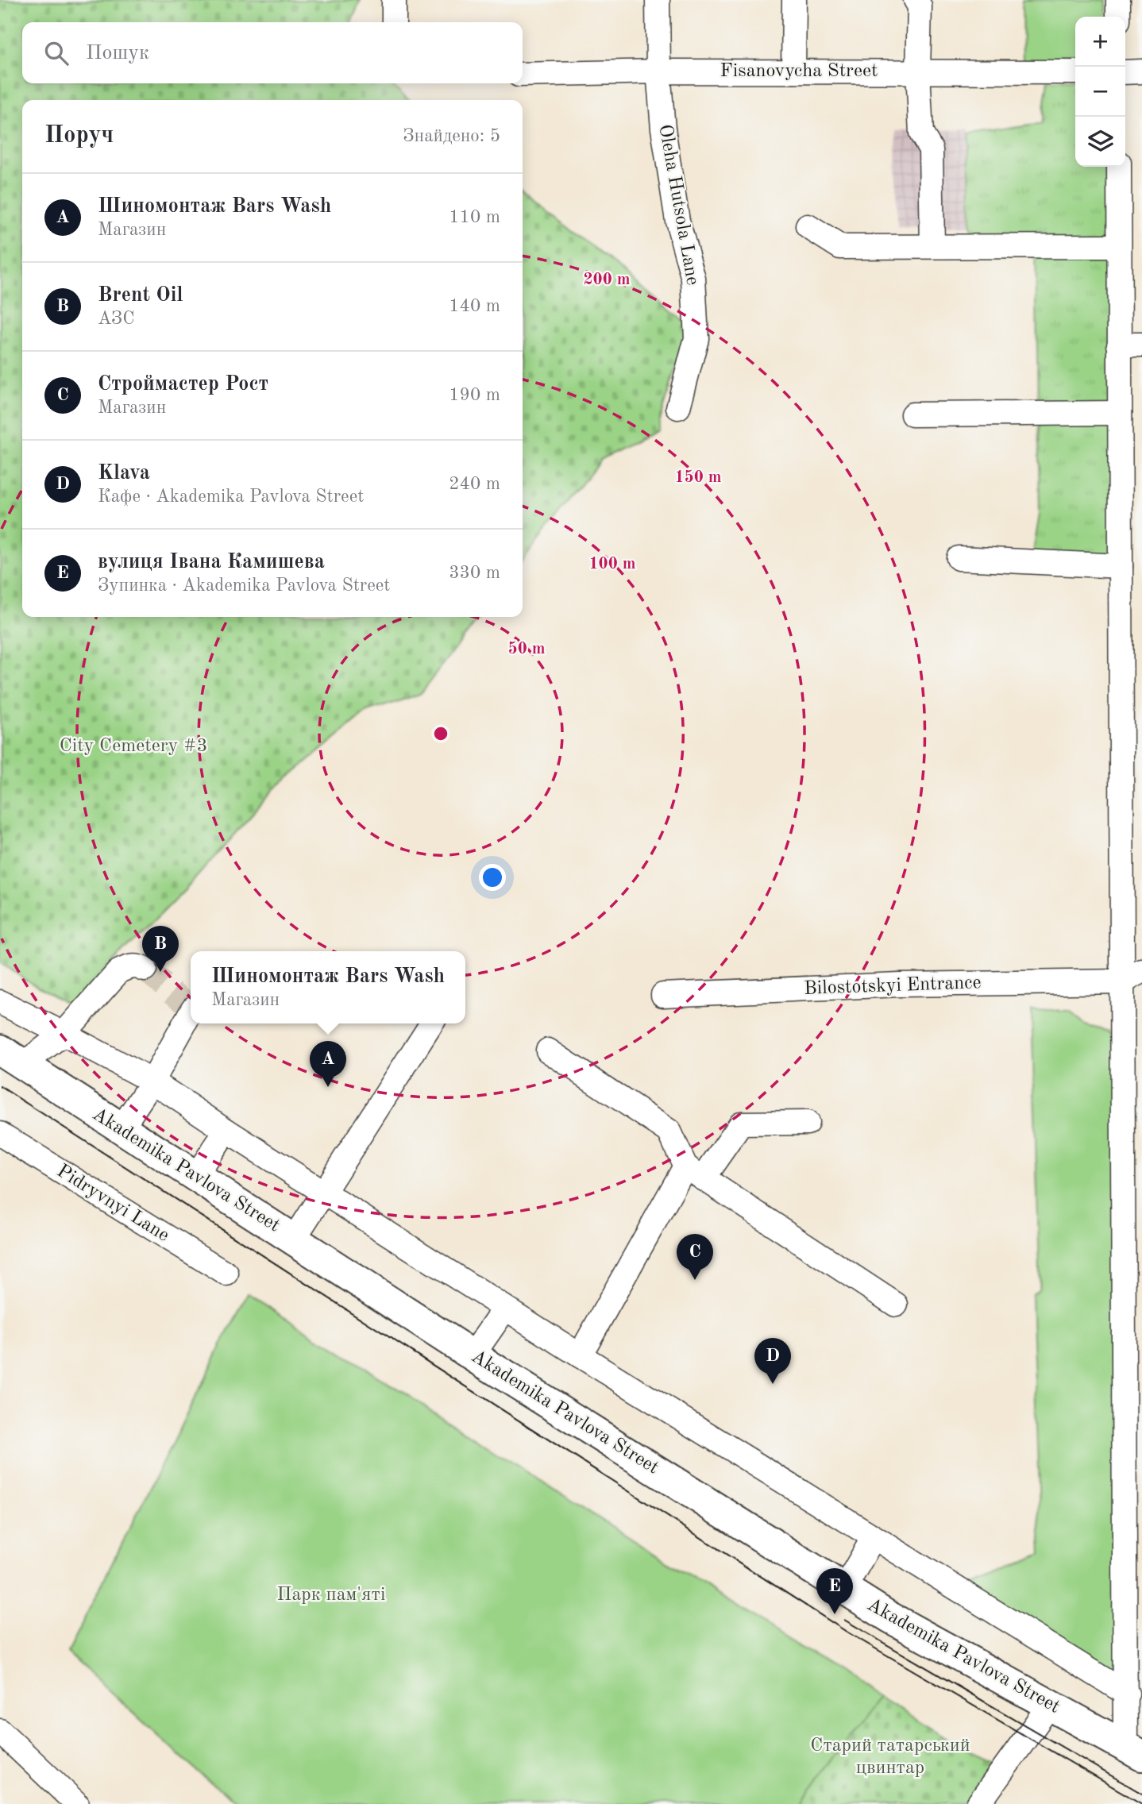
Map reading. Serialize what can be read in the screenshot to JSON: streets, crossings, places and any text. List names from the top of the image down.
{
  "streets": {
    "main road": ["Akademika Pavlova Street"],
    "street": [
      "Fisanovycha Street",
      "Oleha Hutsola Lane",
      "Bilostotskyi Entrance",
      "Pidryvnyi Lane"
    ]
  },
  "crossings": [
    ["Fisanovycha Street", "Oleha Hutsola Lane"]
  ],
  "parks": ["City Cemetery #3", "Парк пам'яті", "Старий татарський цвинтар"],
  "page": {
    "map_buttons": ["+", "−"],
    "search": "Пошук",
    "heading": ["Поруч", "Знайдено: 5"],
    "list": [
      {
        "mark": "A",
        "name": "Шиномонтаж Bars Wash",
        "note": "Магазин",
        "value": "110 m"
      },
      {
        "mark": "B",
        "name": "Brent Oil",
        "note": "АЗС",
        "value": "140 m"
      },
      {
        "mark": "C",
        "name": "Строймастер Рост",
        "note": "Магазин",
        "value": "190 m"
      },
      {
        "mark": "D",
        "name": "Klava",
        "note": "Кафе · Akademika Pavlova Street",
        "value": "240 m"
      },
      {
        "mark": "E",
        "name": "вулиця Івана Камишева",
        "note": "Зупинка · Akademika Pavlova Street",
        "value": "330 m"
      }
    ],
    "pins": [
      "B",
      "A",
      "C",
      "D",
      "E"
    ],
    "popup": ["Шиномонтаж Bars Wash", "Магазин"]
  },
  "rings": [
    "200 m",
    "150 m",
    "100 m",
    "50 m"
  ]
}
